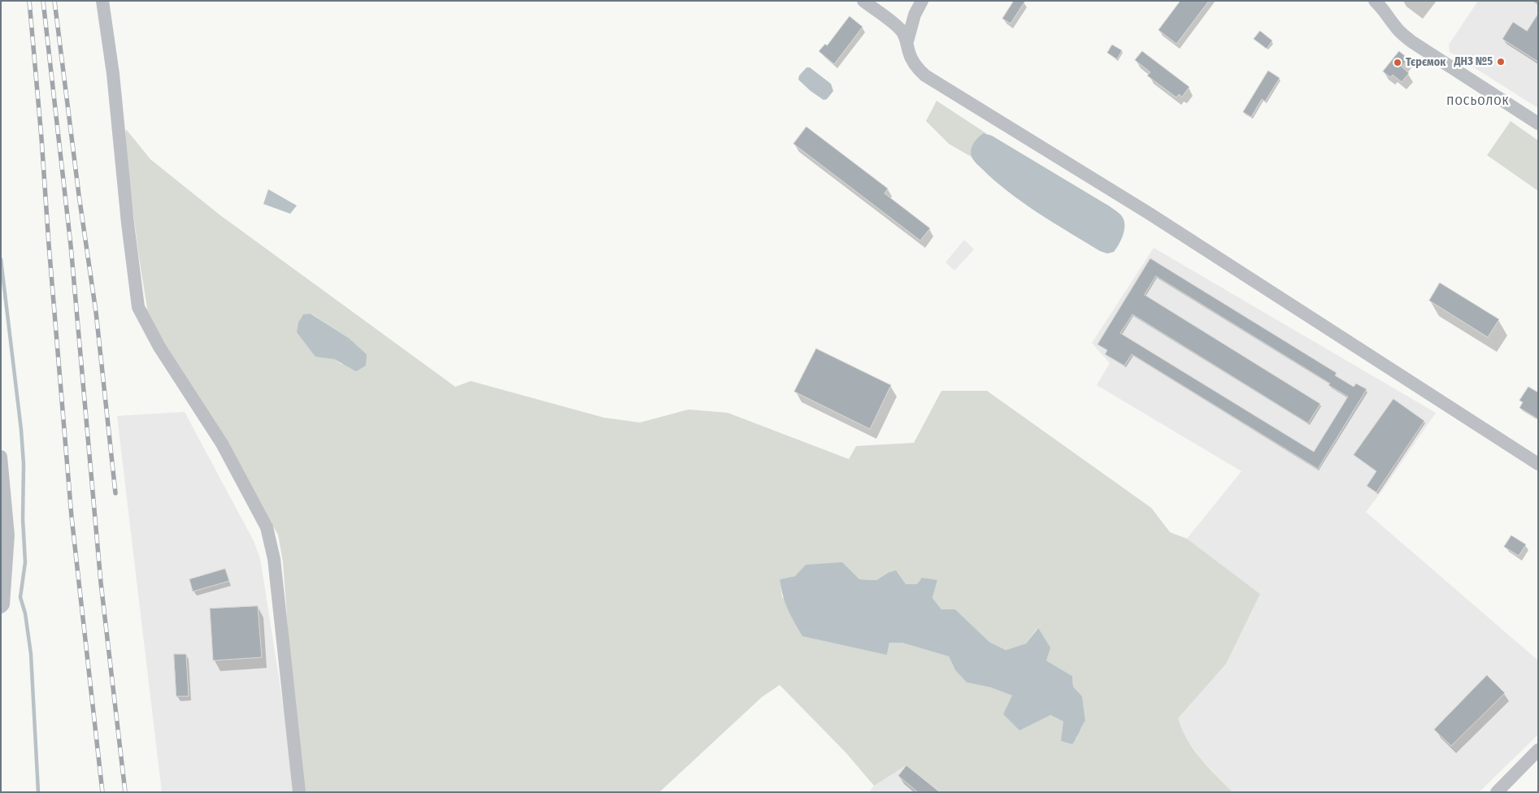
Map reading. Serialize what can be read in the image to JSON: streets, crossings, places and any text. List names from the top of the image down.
{
  "districts": ["ПОСЬОЛОК"],
  "places": ["ДНЗ №5", "Тєрємок"]
}
